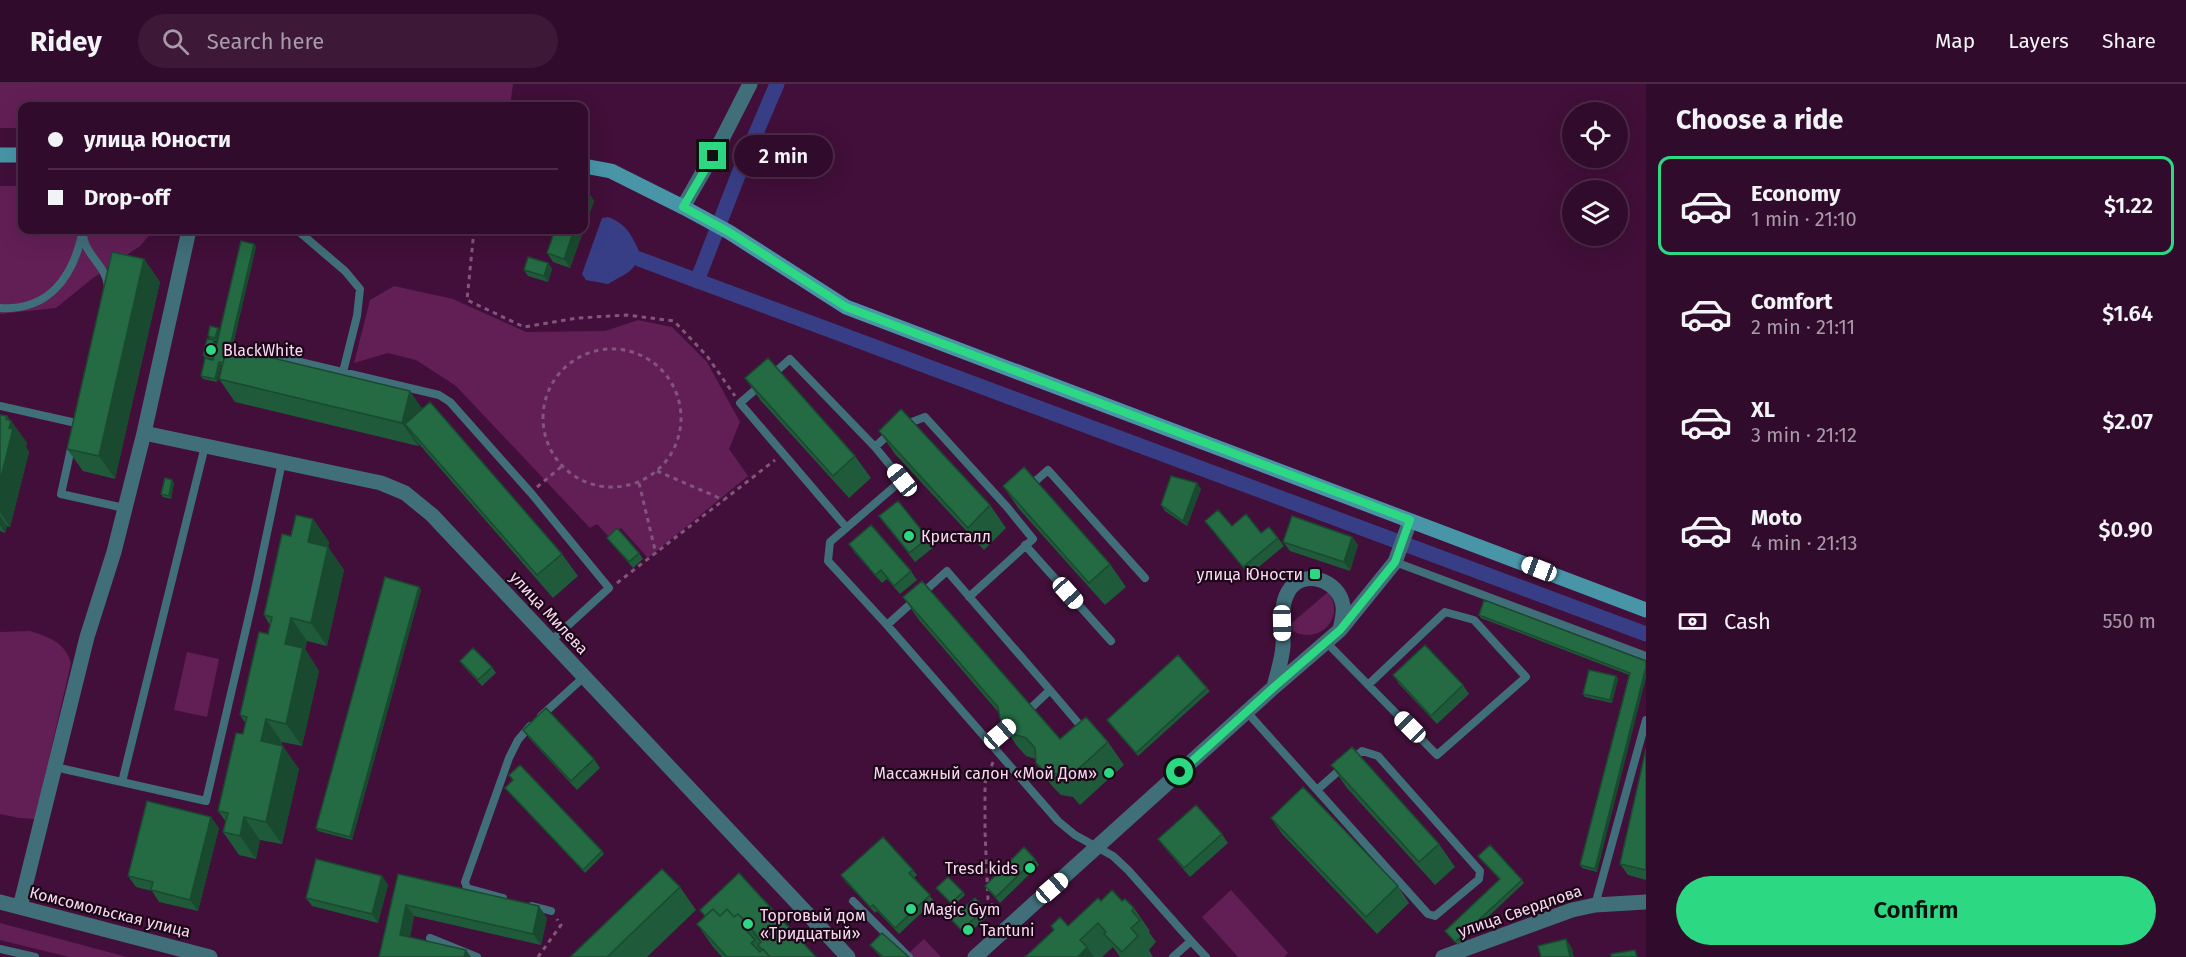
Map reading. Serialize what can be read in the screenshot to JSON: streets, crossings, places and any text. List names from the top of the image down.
{
  "streets": {
    "street": ["улица Милева", "улица Свердлова", "Комсомольская улица"]
  },
  "places": {
    "other": [
      "BlackWhite",
      "Кристалл",
      "Массажный салон «Мой Дом»",
      "Tresd kids",
      "Magic Gym",
      "Торговый дом «Тридцатый»",
      "Tantuni"
    ],
    "transit": ["улица Юности"]
  },
  "page": {
    "header": "Ridey",
    "search": "Search here",
    "nav": ["Map", "Layers", "Share"],
    "heading": "Choose a ride",
    "banner": ["улица Юности", "Drop-off"],
    "bubble": "2 min",
    "list": [
      {
        "name": "Economy",
        "note": "1 min · 21:10",
        "value": "$1.22"
      },
      {
        "name": "Comfort",
        "note": "2 min · 21:11",
        "value": "$1.64"
      },
      {
        "name": "XL",
        "note": "3 min · 21:12",
        "value": "$2.07"
      },
      {
        "name": "Moto",
        "note": "4 min · 21:13",
        "value": "$0.90"
      }
    ],
    "pay": ["Cash", "550 m"],
    "buttons": "Confirm"
  }
}
